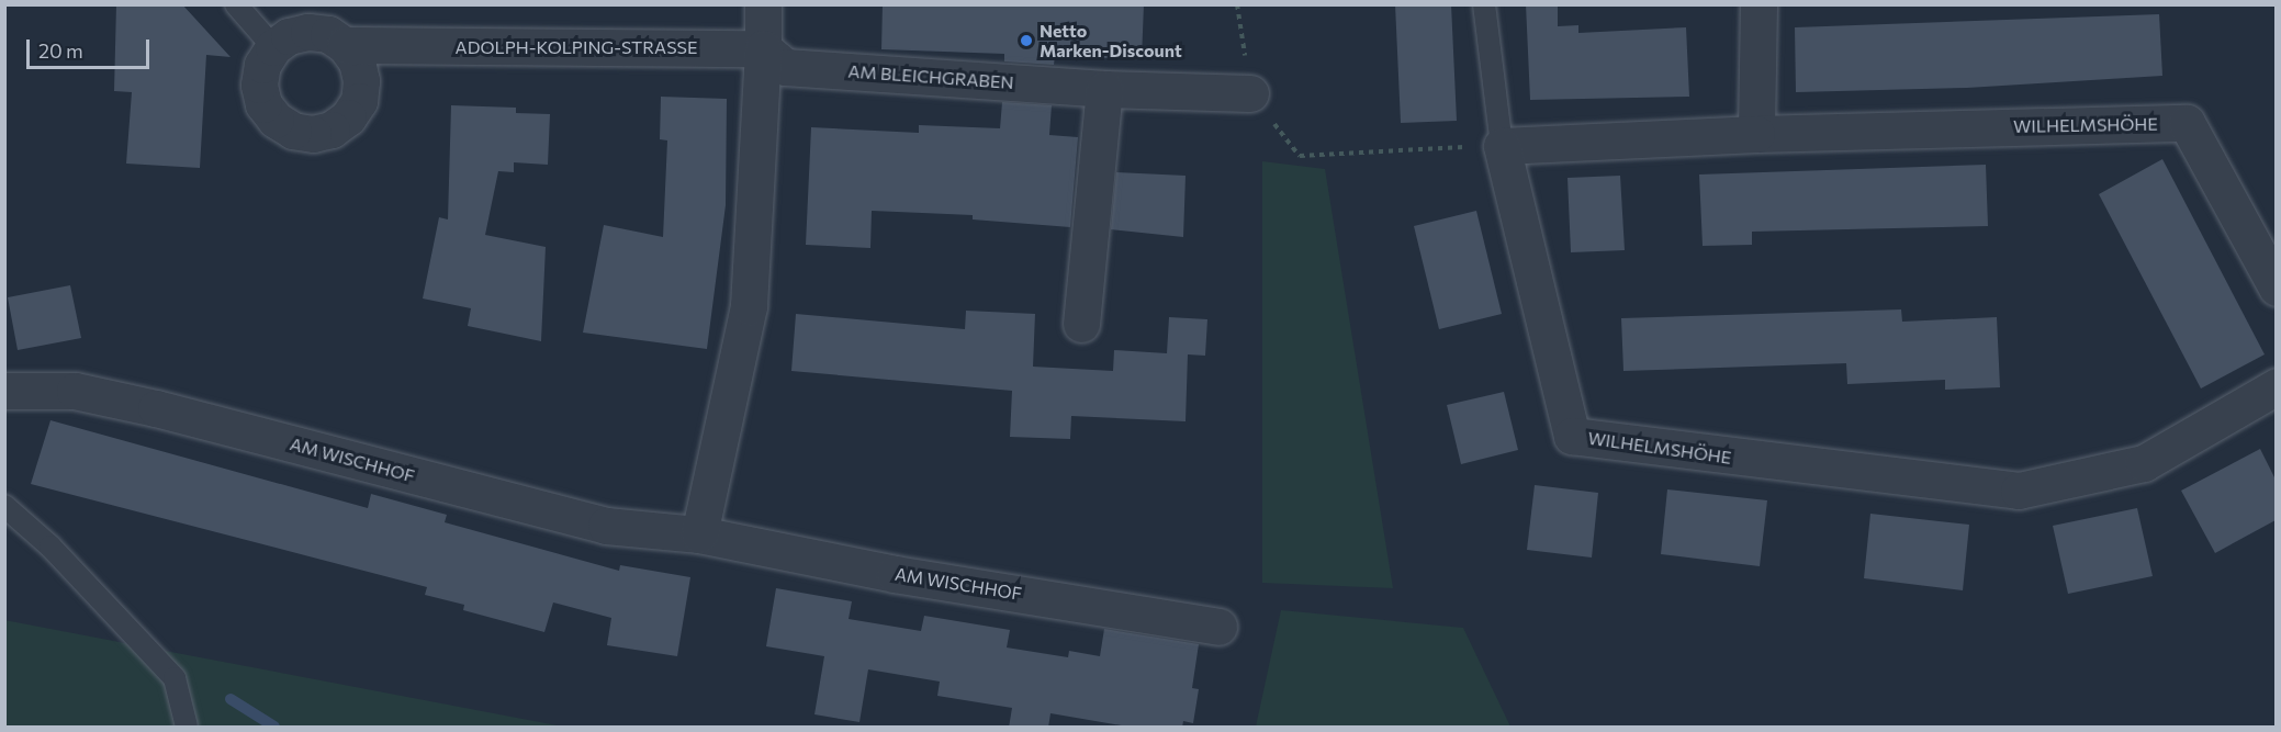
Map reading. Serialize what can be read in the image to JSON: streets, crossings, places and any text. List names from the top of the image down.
{
  "streets": {
    "street": [
      "ADOLPH-KOLPING-STRASSE",
      "AM BLEICHGRABEN",
      "WILHELMSHÖHE",
      "AM WISCHHOF"
    ]
  },
  "crossings": [
    ["ADOLPH-KOLPING-STRASSE", "AM BLEICHGRABEN"]
  ],
  "places": ["Netto Marken-Discount"],
  "scale_bar": "20 m"
}
